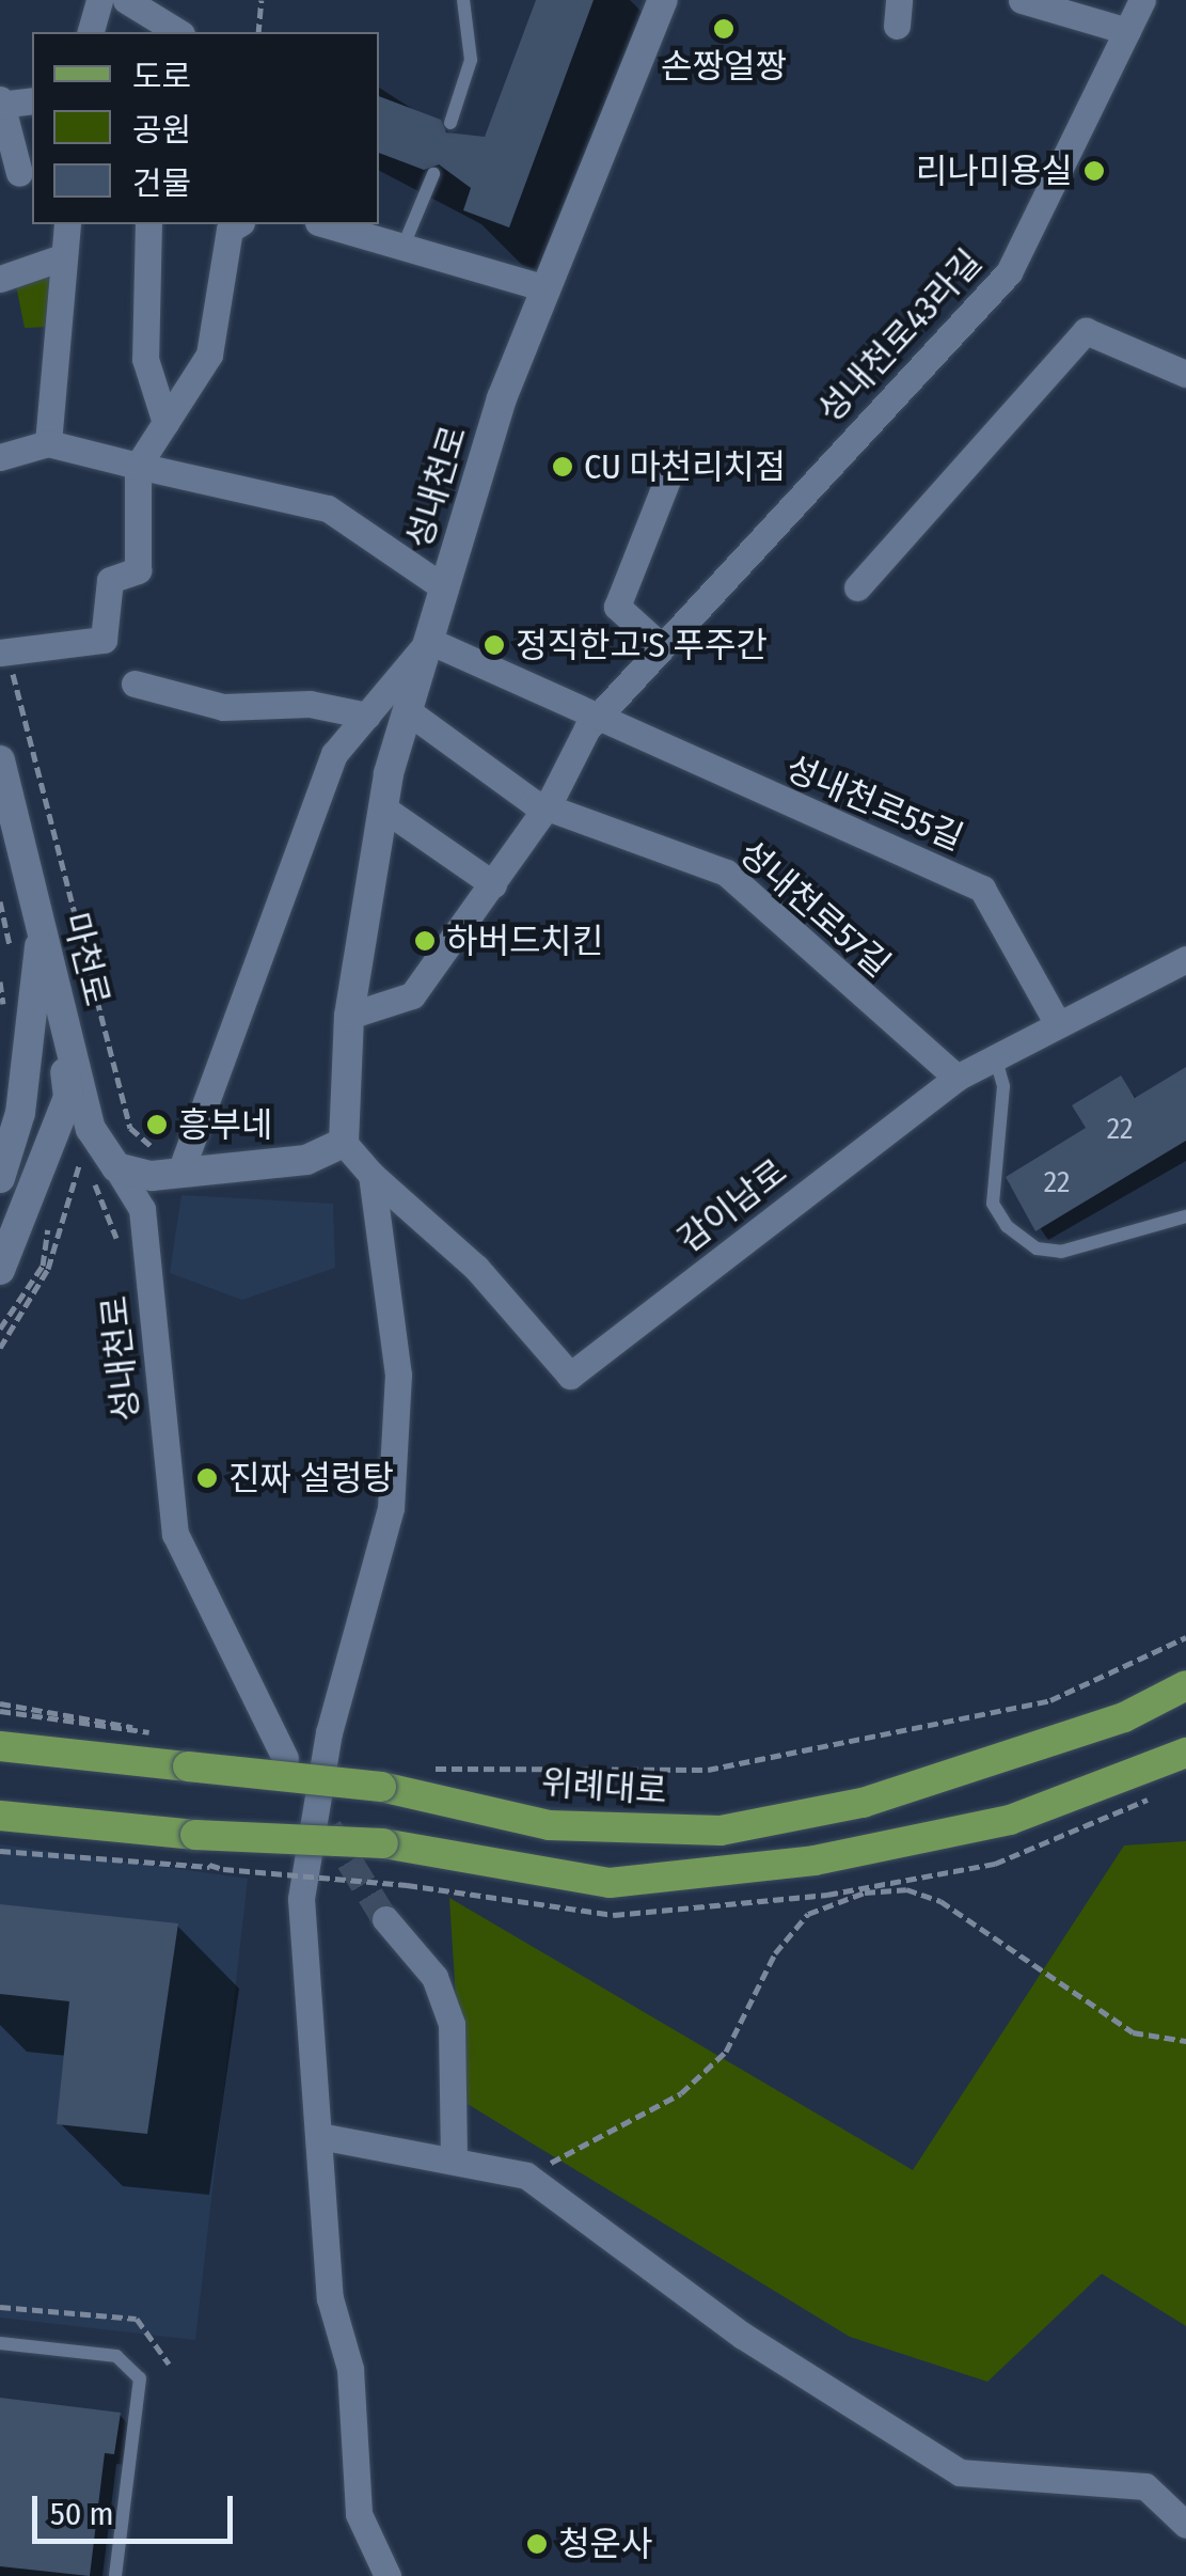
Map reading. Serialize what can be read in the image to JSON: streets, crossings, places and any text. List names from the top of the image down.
{
  "streets": {
    "main road": ["위례대로"],
    "street": [
      "성내천로43라길",
      "성내천로",
      "성내천로55길",
      "성내천로57길",
      "마천로",
      "감이남로"
    ]
  },
  "crossings": [
    ["성내천로43라길", "성내천로55길"],
    ["성내천로", "성내천로55길"],
    ["성내천로", "성내천로57길"],
    ["성내천로", "마천로"],
    ["성내천로55길", "감이남로"],
    ["성내천로57길", "감이남로"]
  ],
  "places": [
    "손짱얼짱",
    "리나미용실",
    "CU 마천리치점",
    "정직한고'S 푸주간",
    "하버드치킨",
    "흥부네",
    "진짜 설렁탕",
    "청운사"
  ],
  "house_numbers": ["22", "22"],
  "legend": ["도로", "공원", "건물"],
  "scale_bar": "50 m"
}
